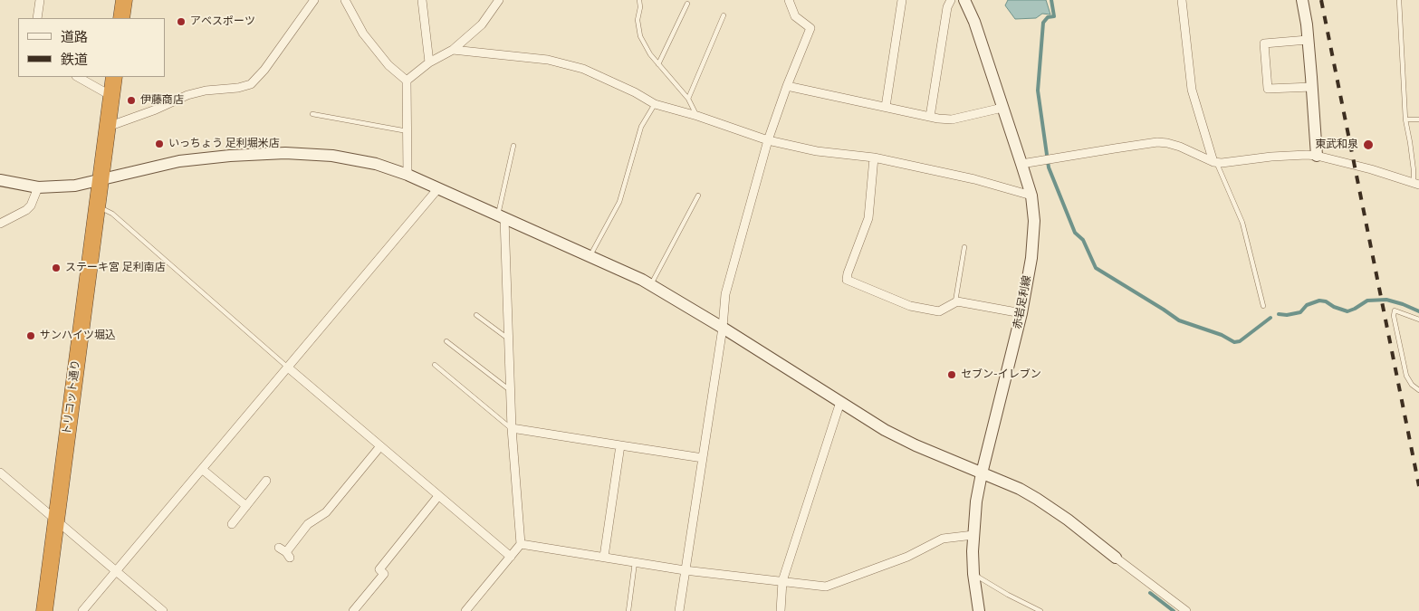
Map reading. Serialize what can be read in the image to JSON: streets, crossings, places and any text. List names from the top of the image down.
{
  "streets": {
    "highway": ["トリコット通り"],
    "street": ["赤岩足利線"]
  },
  "places": [
    "アベスポーツ",
    "伊藤商店",
    "いっちょう 足利堀米店",
    "東武和泉",
    "ステーキ宮 足利南店",
    "サンハイツ堀込",
    "セブン-イレブン"
  ],
  "legend": ["道路", "鉄道"]
}
